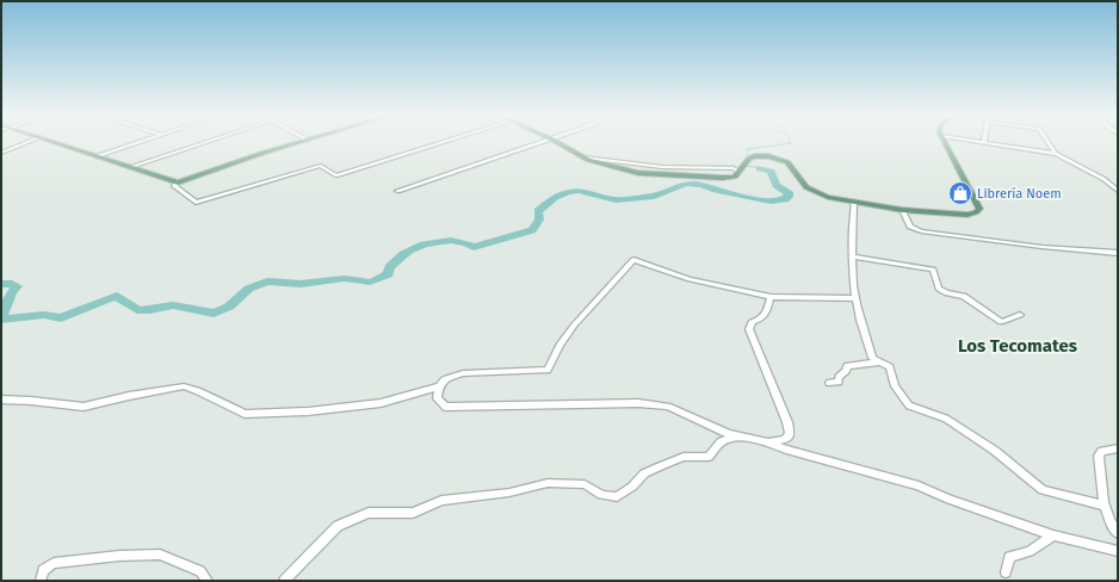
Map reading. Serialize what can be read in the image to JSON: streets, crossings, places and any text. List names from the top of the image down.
{
  "districts": ["Los Tecomates"],
  "places": {
    "shop": ["Librería Noem"]
  }
}
